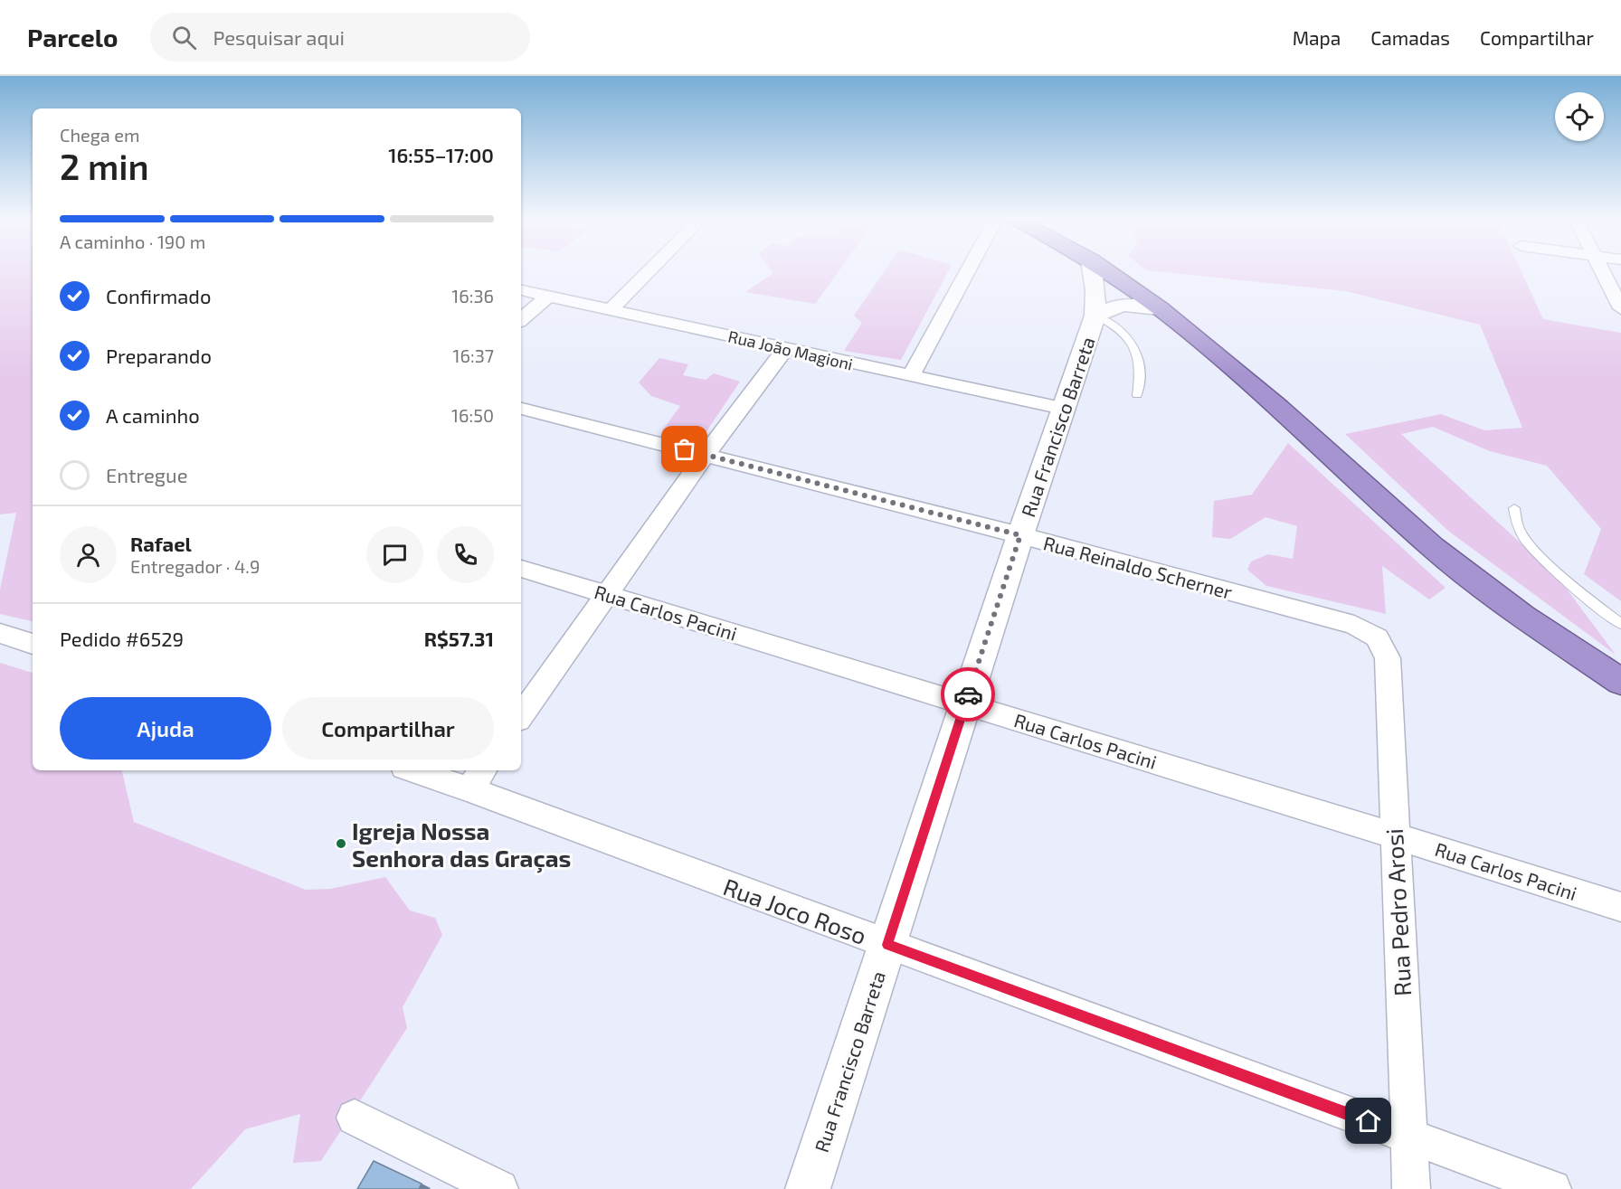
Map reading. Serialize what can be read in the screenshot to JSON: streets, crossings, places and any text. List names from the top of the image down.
{
  "streets": {
    "street": [
      "Rua João Magioni",
      "Rua Francisco Barreta",
      "Rua Reinaldo Scherner",
      "Rua Carlos Pacini",
      "Rua Joco Roso",
      "Rua Pedro Arosi"
    ]
  },
  "crossings": [
    ["Rua João Magioni", "Rua Francisco Barreta"],
    ["Rua Francisco Barreta", "Rua Reinaldo Scherner"],
    ["Rua Francisco Barreta", "Rua Carlos Pacini"],
    ["Rua Francisco Barreta", "Rua Joco Roso"],
    ["Rua Reinaldo Scherner", "Rua Pedro Arosi"],
    ["Rua Carlos Pacini", "Rua Pedro Arosi"],
    ["Rua Joco Roso", "Rua Pedro Arosi"]
  ],
  "places": ["Igreja Nossa Senhora das Graças"],
  "page": {
    "header": "Parcelo",
    "search": "Pesquisar aqui",
    "nav": ["Mapa", "Camadas", "Compartilhar"],
    "heading": ["2 min", "Chega em", "16:55–17:00"],
    "panel": [
      "Rafael",
      "Entregador · 4.9",
      "Pedido #6529",
      "R$57.31"
    ],
    "bar": "A caminho · 190 m",
    "list": [
      ["Confirmado", "16:36"],
      ["Preparando", "16:37"],
      ["A caminho", "16:50"],
      "Entregue"
    ],
    "buttons": ["Ajuda", "Compartilhar"]
  }
}
